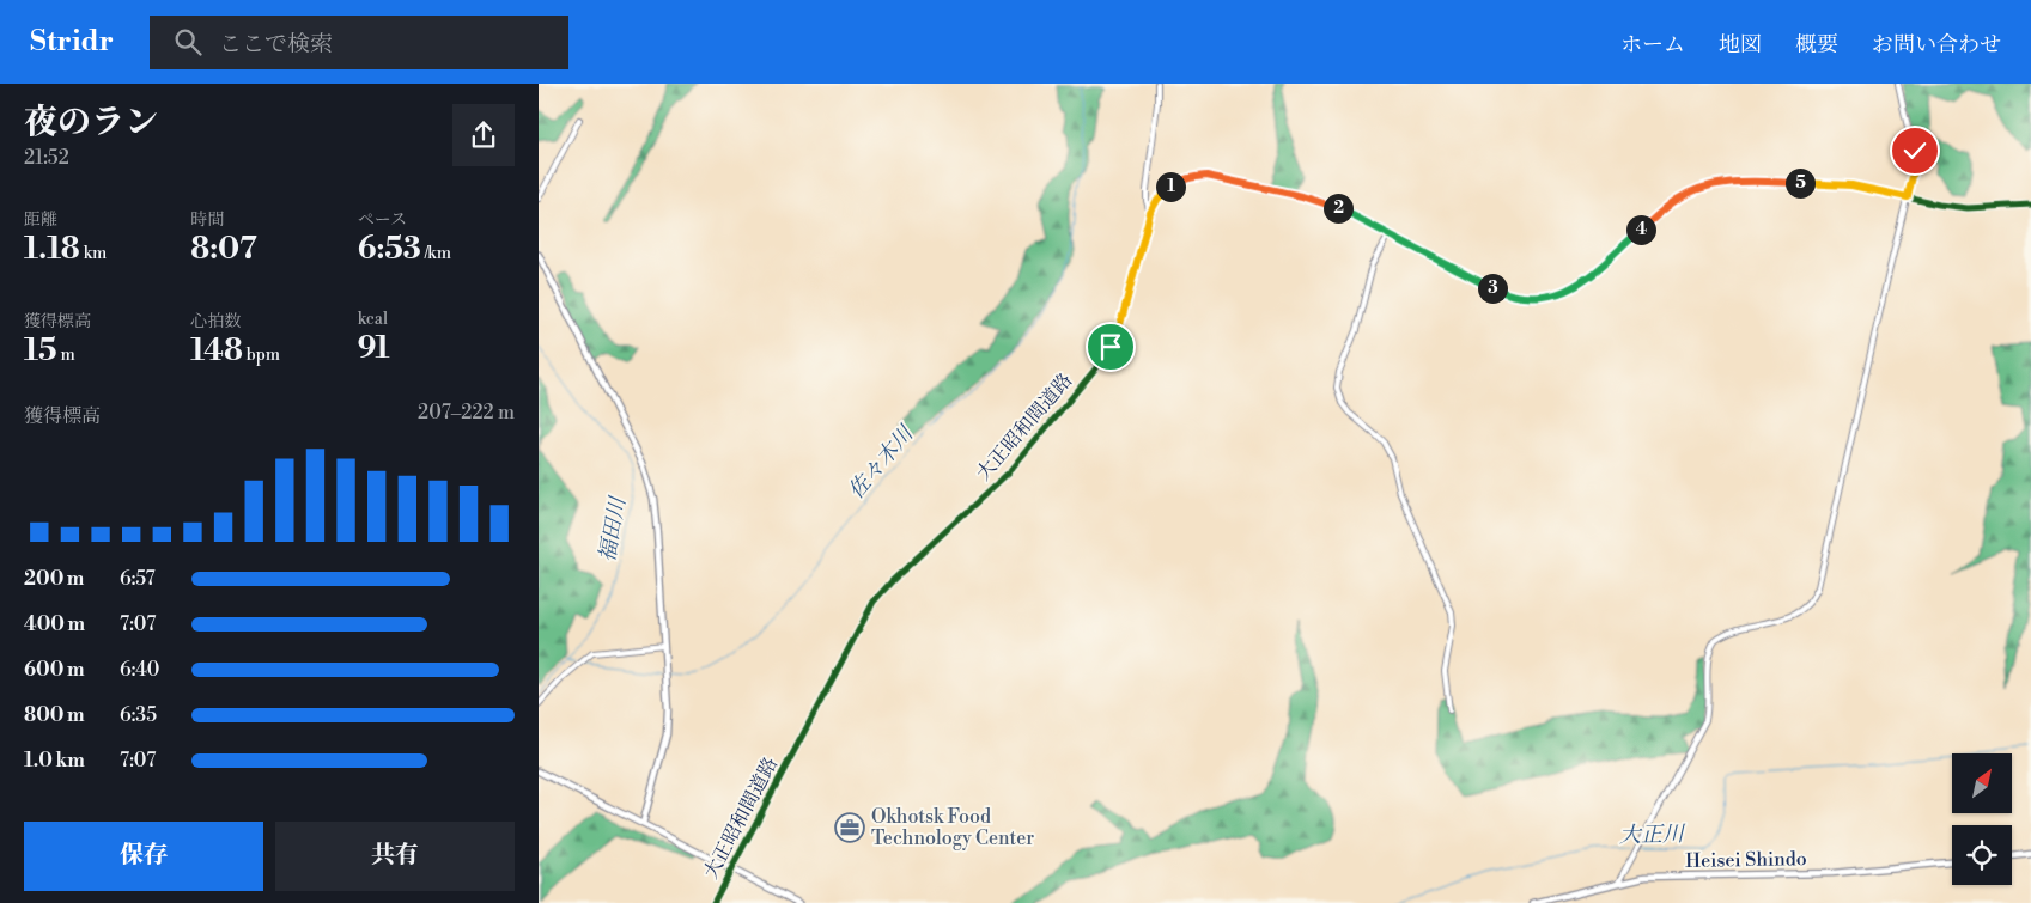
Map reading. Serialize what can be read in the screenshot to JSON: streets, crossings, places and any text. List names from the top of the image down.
{
  "streets": {
    "street": ["大正昭和間道路", "Heisei Shindo"]
  },
  "water": ["佐々木川", "福田川", "大正川"],
  "places": {
    "office": ["Okhotsk Food Technology Center"]
  },
  "north": "top right",
  "page": {
    "header": "Stridr",
    "search": "ここで検索",
    "nav": [
      "ホーム",
      "地図",
      "概要",
      "お問い合わせ"
    ],
    "heading": ["夜のラン", "21:52"],
    "pins": [
      "5",
      "1",
      "2",
      "4",
      "3"
    ],
    "stats": [
      ["距離", "1.18 km"],
      ["時間", "8:07"],
      ["ペース", "6:53 /km"],
      ["獲得標高", "15 m"],
      ["心拍数", "148 bpm"],
      ["kcal", "91"]
    ],
    "chart": ["獲得標高", "207–222 m"],
    "list": [
      {
        "name": "200 m",
        "note": "6:57"
      },
      {
        "name": "400 m",
        "note": "7:07"
      },
      {
        "name": "600 m",
        "note": "6:40"
      },
      {
        "name": "800 m",
        "note": "6:35"
      },
      {
        "name": "1.0 km",
        "note": "7:07"
      }
    ],
    "buttons": ["保存", "共有"]
  }
}
